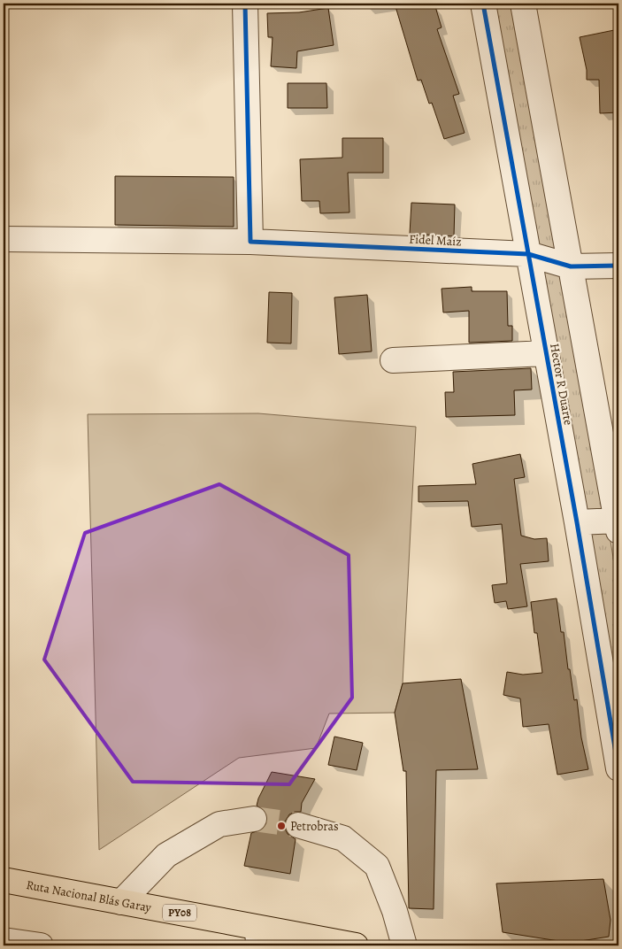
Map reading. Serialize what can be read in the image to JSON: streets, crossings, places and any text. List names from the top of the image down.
{
  "streets": {
    "highway": ["Ruta Nacional Blás Garay", "PY08"],
    "street": ["Fidel Maíz", "Hector R Duarte"]
  },
  "crossings": [
    ["Fidel Maíz", "Hector R Duarte"]
  ],
  "places": ["Petrobras"]
}
